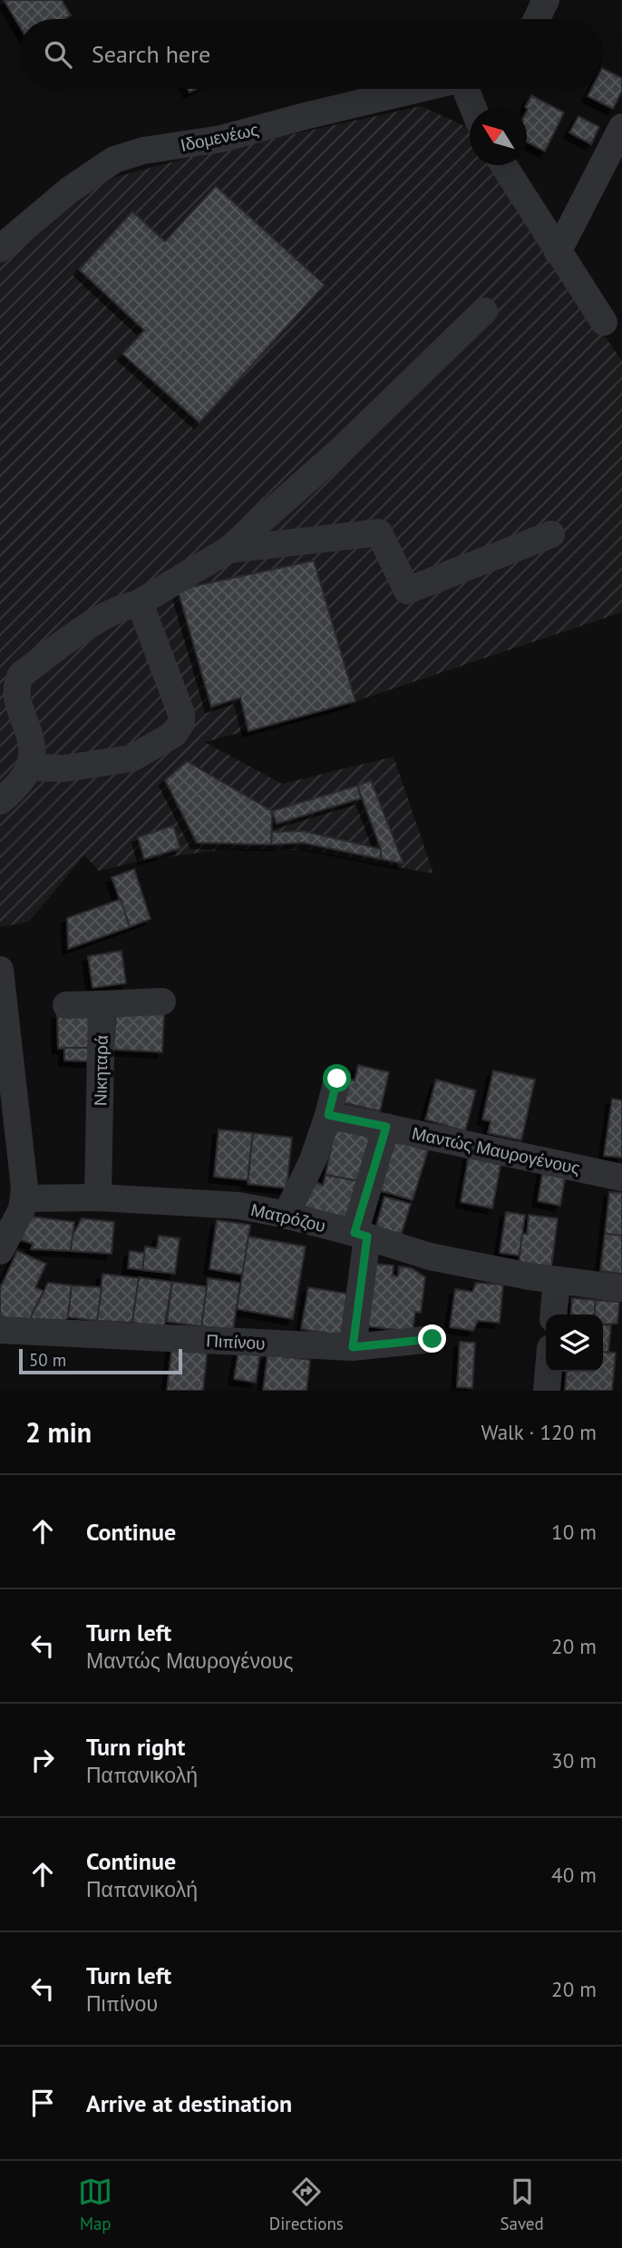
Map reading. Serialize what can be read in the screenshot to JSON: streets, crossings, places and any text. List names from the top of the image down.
{
  "streets": {
    "street": [
      "Ιδομενέως",
      "Νικηταρά",
      "Μαντώς Μαυρογένους",
      "Ματρόζου",
      "Πιπίνου"
    ]
  },
  "crossings": [
    ["Νικηταρά", "Ματρόζου"]
  ],
  "scale_bar": "50 m",
  "north": "top left",
  "page": {
    "search": "Search here",
    "scale": "50 m",
    "heading": ["2 min", "Walk · 120 m"],
    "list": [
      ["Continue", "10 m"],
      ["Turn left", "Μαντώς Μαυρογένους", "20 m"],
      ["Turn right", "Παπανικολή", "30 m"],
      ["Continue", "Παπανικολή", "40 m"],
      ["Turn left", "Πιπίνου", "20 m"],
      "Arrive at destination"
    ],
    "nav": ["Map", "Directions", "Saved"]
  }
}
